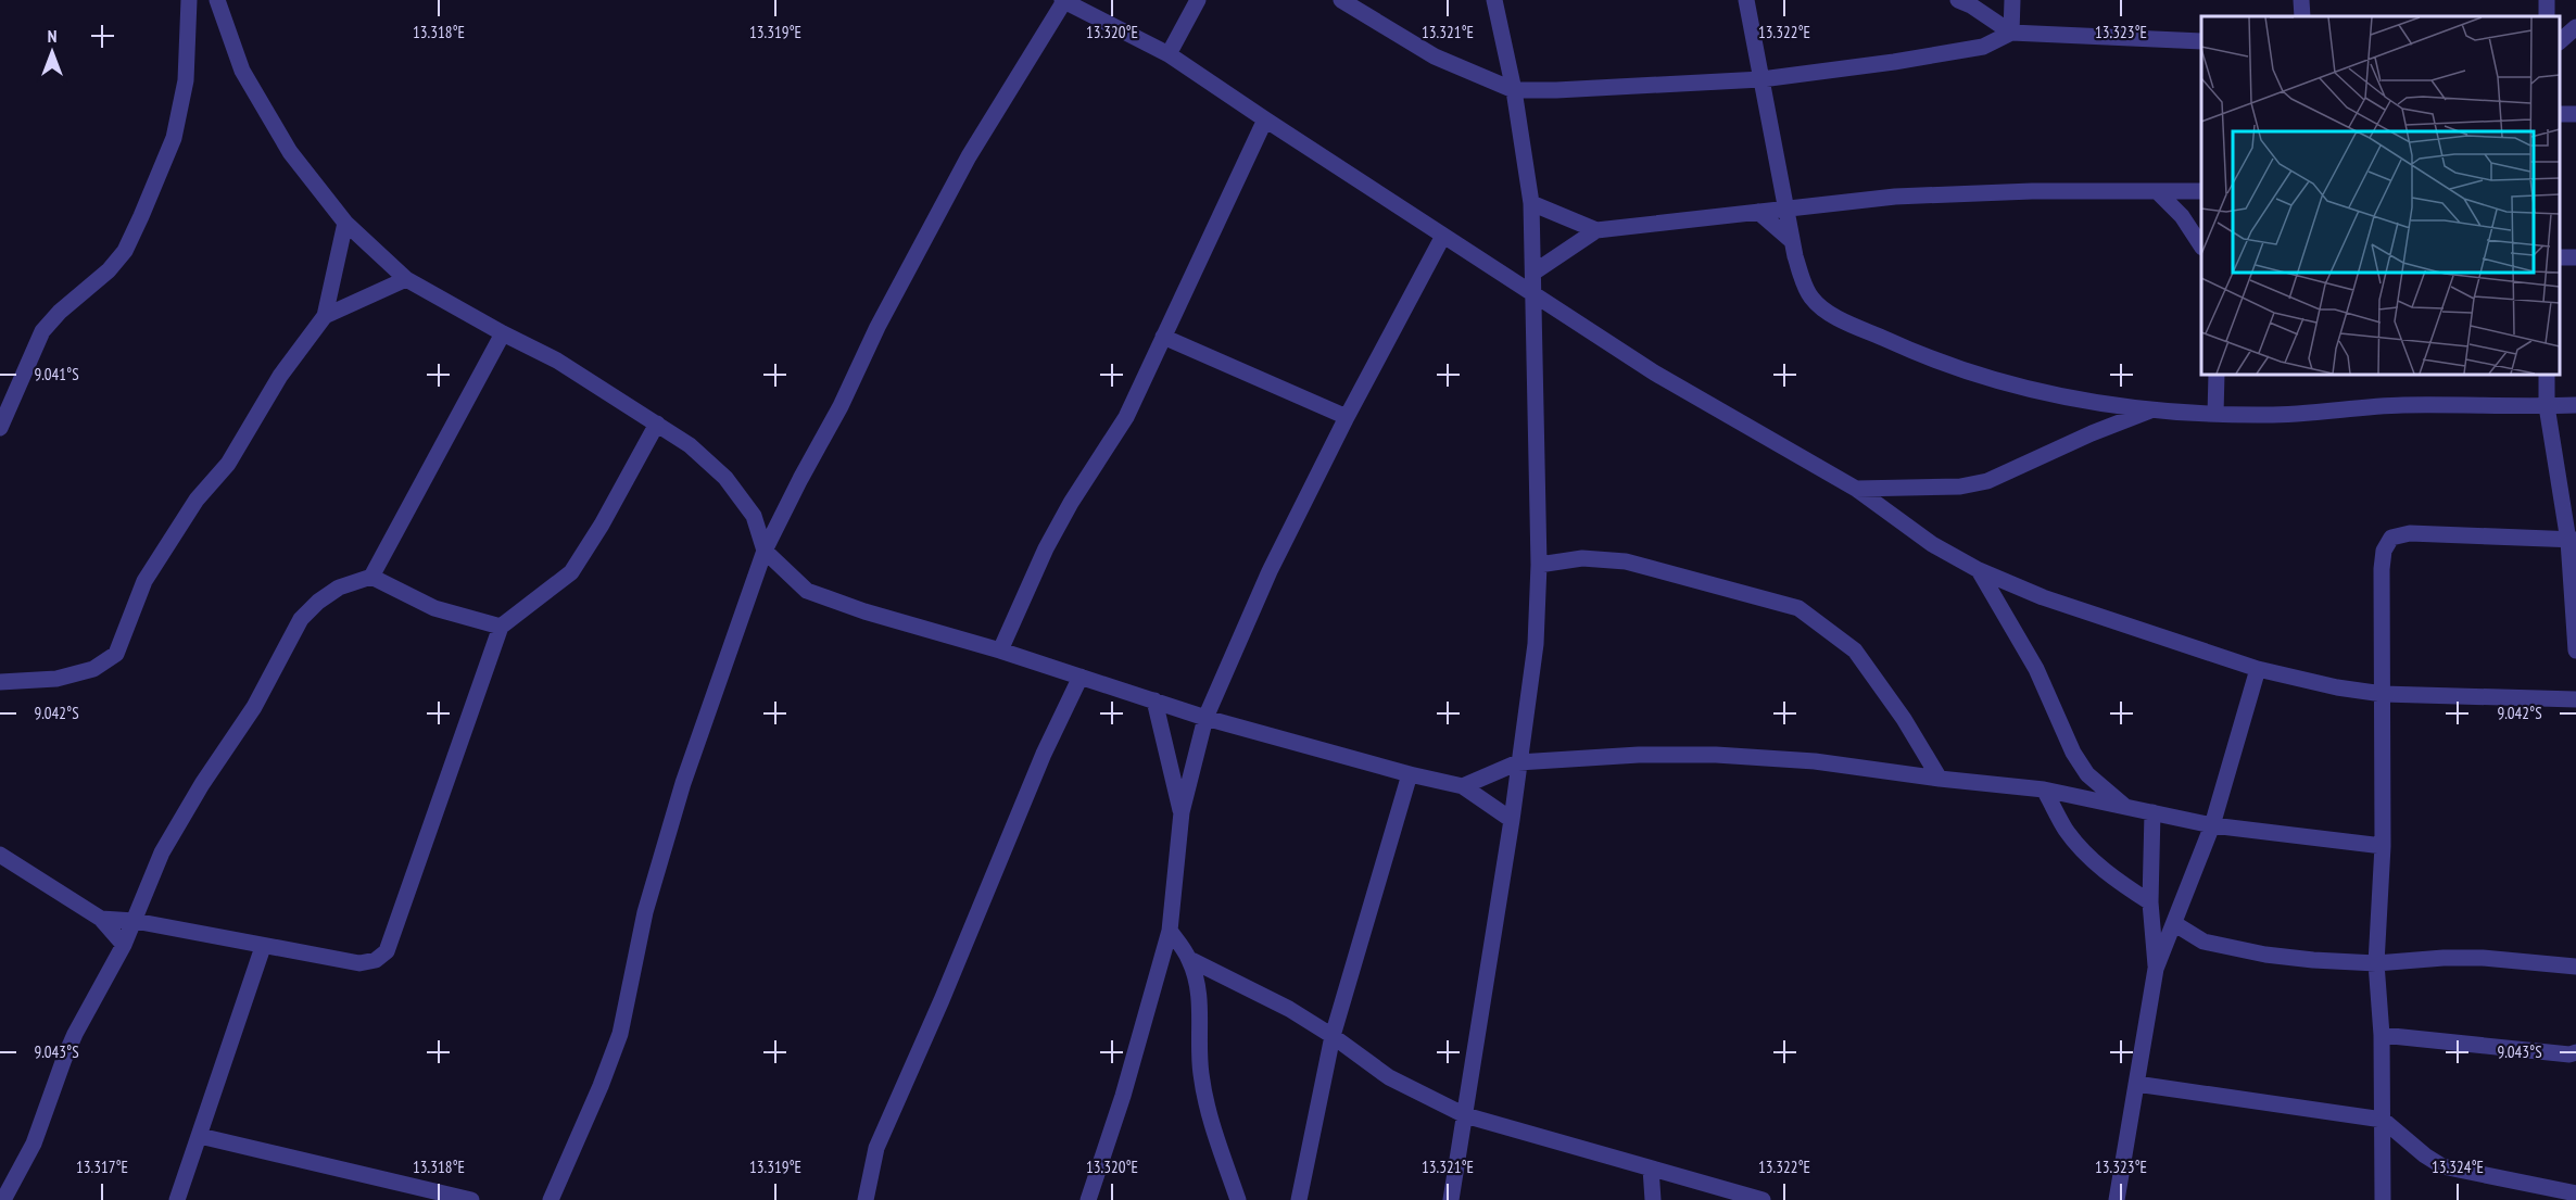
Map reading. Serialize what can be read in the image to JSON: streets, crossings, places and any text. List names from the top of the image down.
{
  "north": "top",
  "coordinates": [
    "13.318°E",
    "13.319°E",
    "13.320°E",
    "13.321°E",
    "13.322°E",
    "13.323°E",
    "9.041°S",
    "9.042°S",
    "9.043°S",
    "13.317°E",
    "13.324°E"
  ]
}
